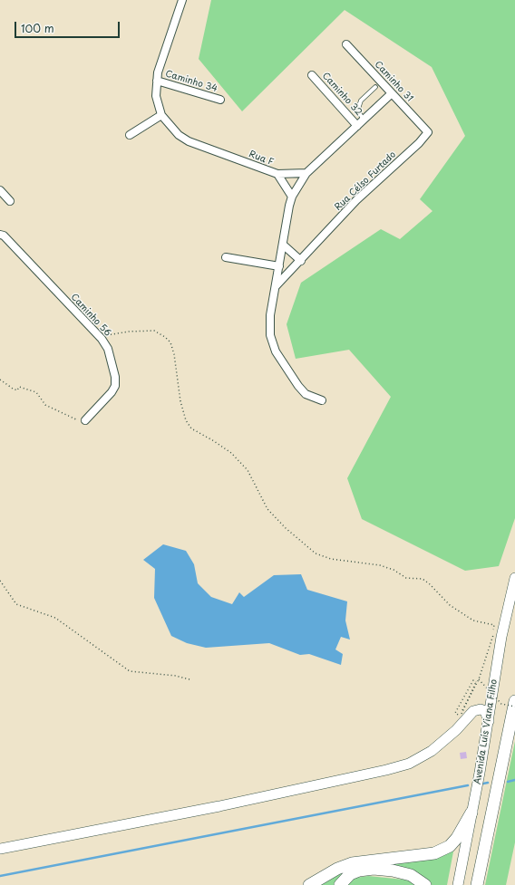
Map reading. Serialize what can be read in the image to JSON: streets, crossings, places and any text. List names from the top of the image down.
{
  "streets": {
    "main road": ["Avenida Luís Viana Filho"],
    "street": [
      "Caminho 34",
      "Caminho 31",
      "Caminho 32",
      "Rua F",
      "Rua Célso Furtado",
      "Caminho 56"
    ]
  },
  "crossings": [
    ["Caminho 34", "Rua F"],
    ["Caminho 31", "Rua Célso Furtado"]
  ],
  "scale_bar": "100 m"
}
